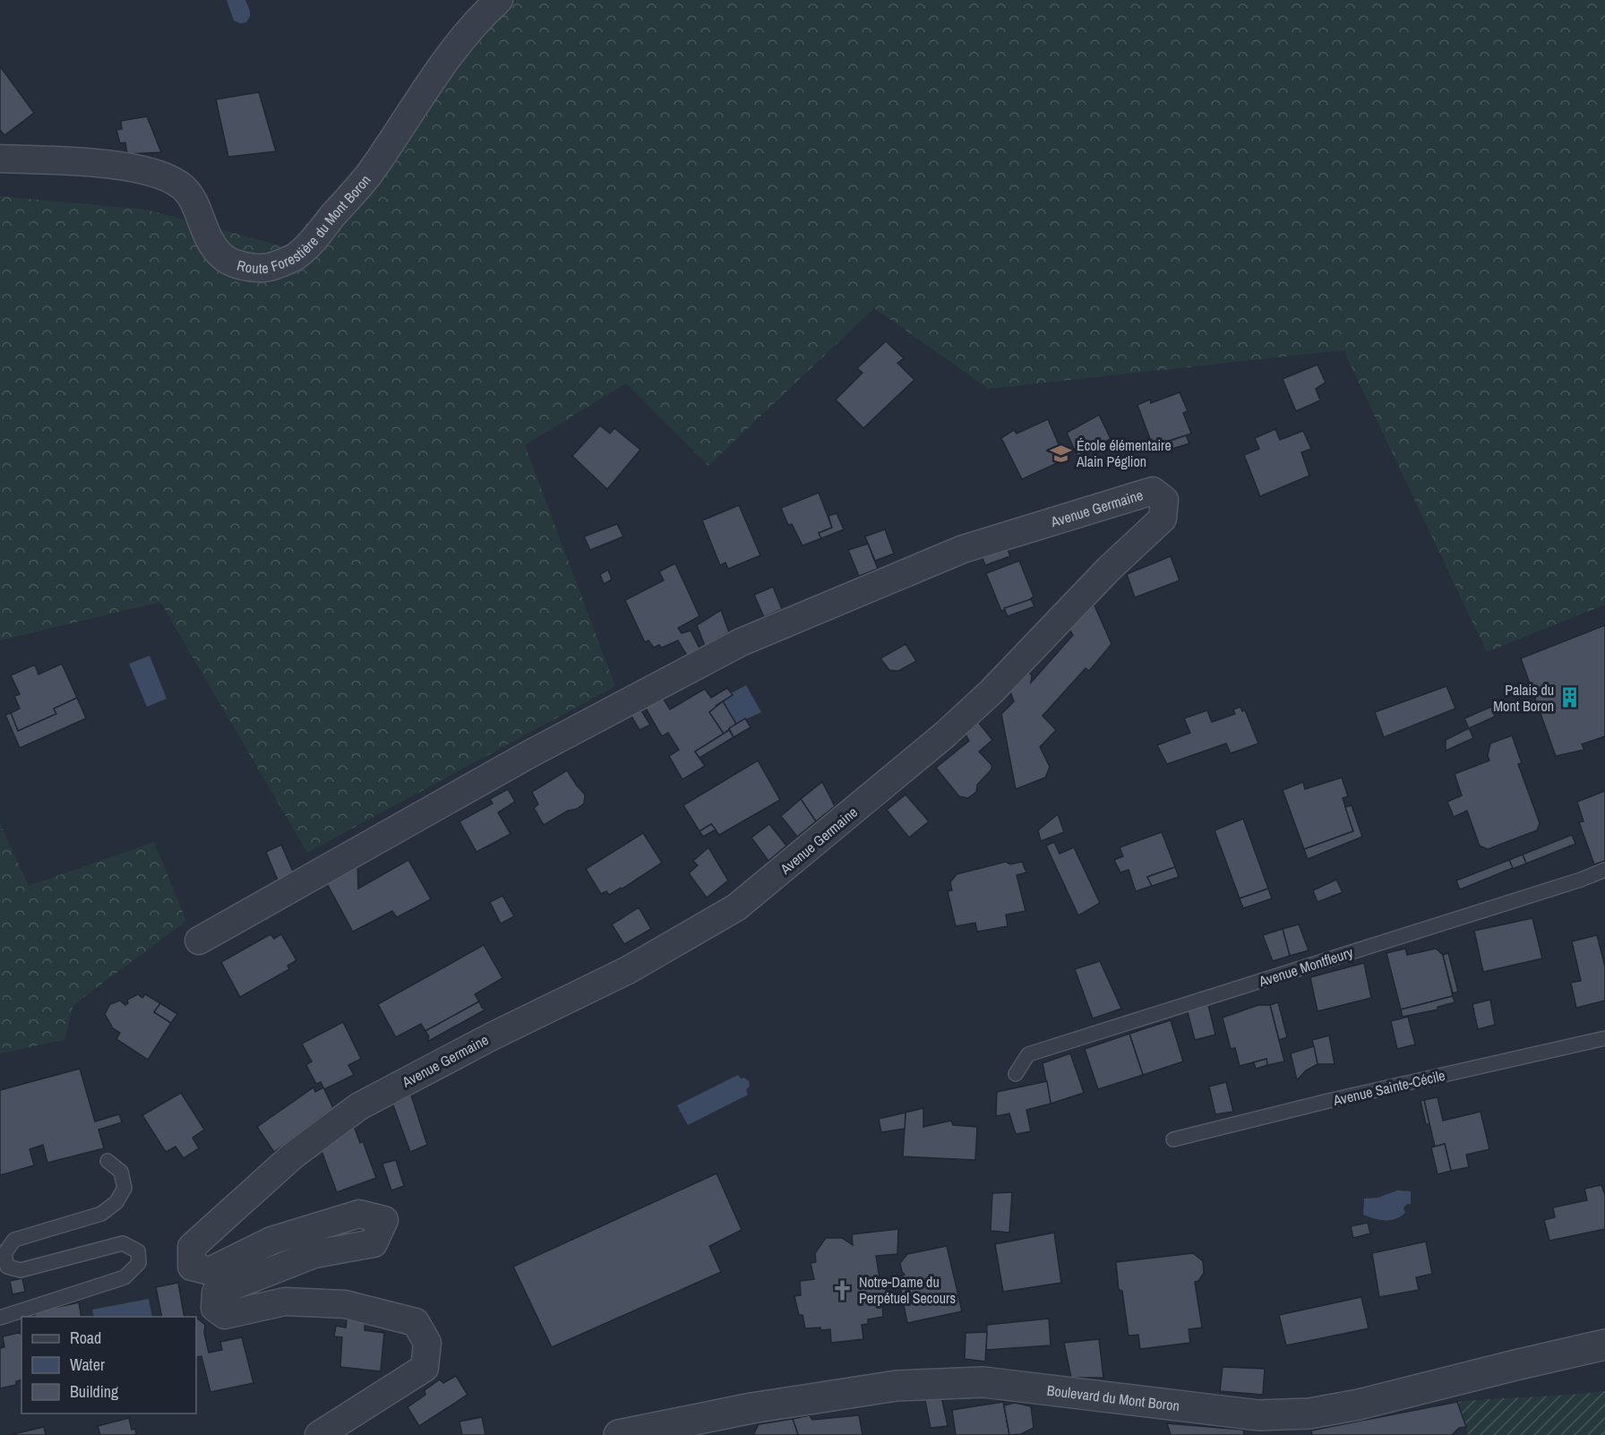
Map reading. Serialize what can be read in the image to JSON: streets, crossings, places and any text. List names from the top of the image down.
{
  "streets": {
    "street": ["Route Forestière du Mont Boron", "Avenue Germaine", "Boulevard du Mont Boron"],
    "lane": ["Avenue Montfleury", "Avenue Sainte-Cécile"]
  },
  "places": {
    "school or university": ["École élémentaire Alain Péglion"],
    "building": ["Palais du Mont Boron"],
    "church": ["Notre-Dame du Perpétuel Secours"]
  },
  "legend": ["Road", "Water", "Building"]
}
